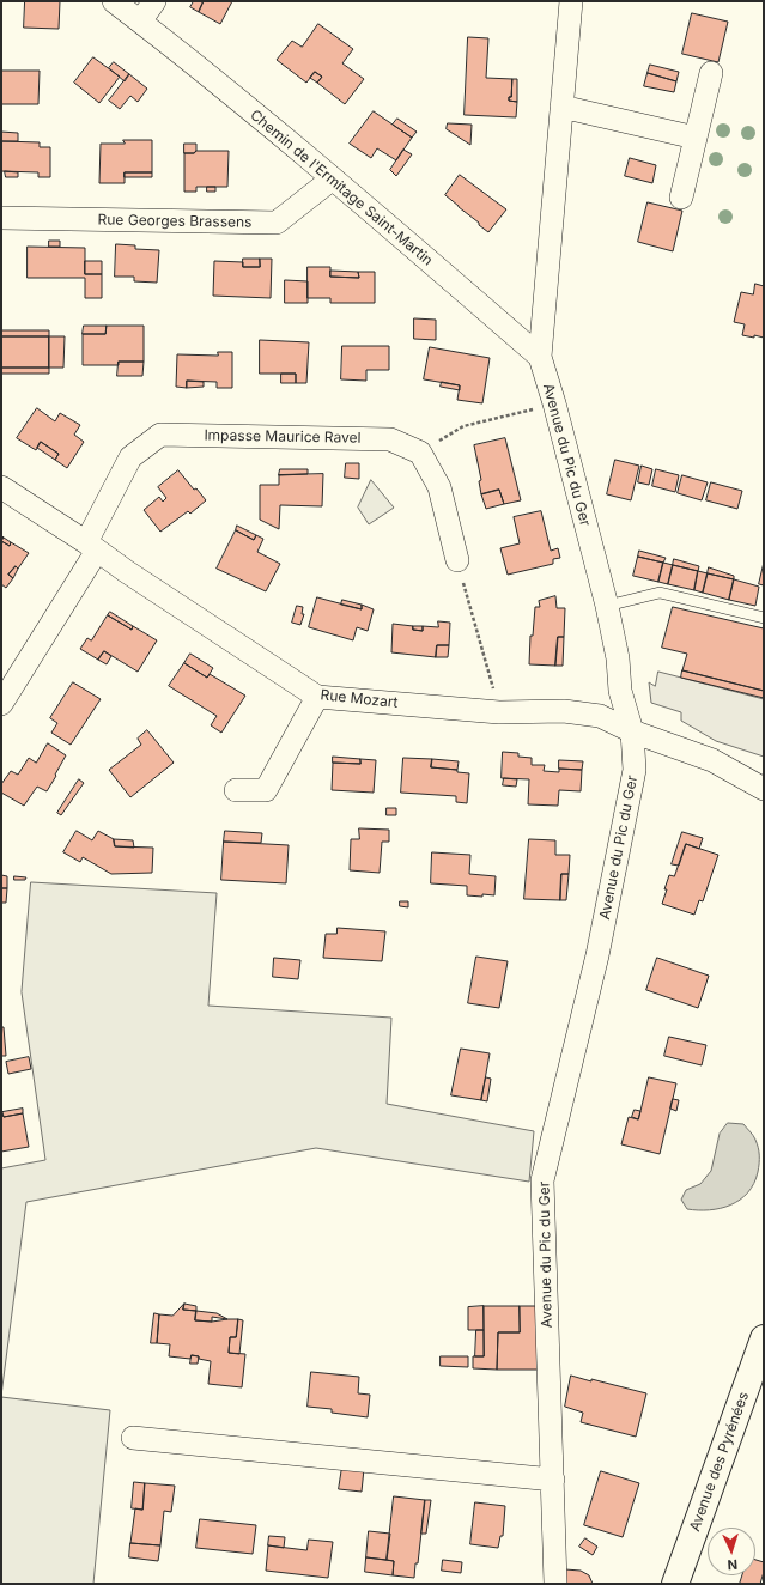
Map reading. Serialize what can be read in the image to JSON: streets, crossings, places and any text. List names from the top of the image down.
{
  "streets": {
    "main road": ["Avenue des Pyrénées"],
    "street": [
      "Chemin de l'Ermitage Saint-Martin",
      "Rue Georges Brassens",
      "Impasse Maurice Ravel",
      "Avenue du Pic du Ger",
      "Rue Mozart"
    ]
  },
  "crossings": [
    ["Chemin de l'Ermitage Saint-Martin", "Rue Georges Brassens"],
    ["Chemin de l'Ermitage Saint-Martin", "Avenue du Pic du Ger"],
    ["Impasse Maurice Ravel", "Rue Mozart"],
    ["Avenue du Pic du Ger", "Rue Mozart"]
  ],
  "north": "bottom"
}
